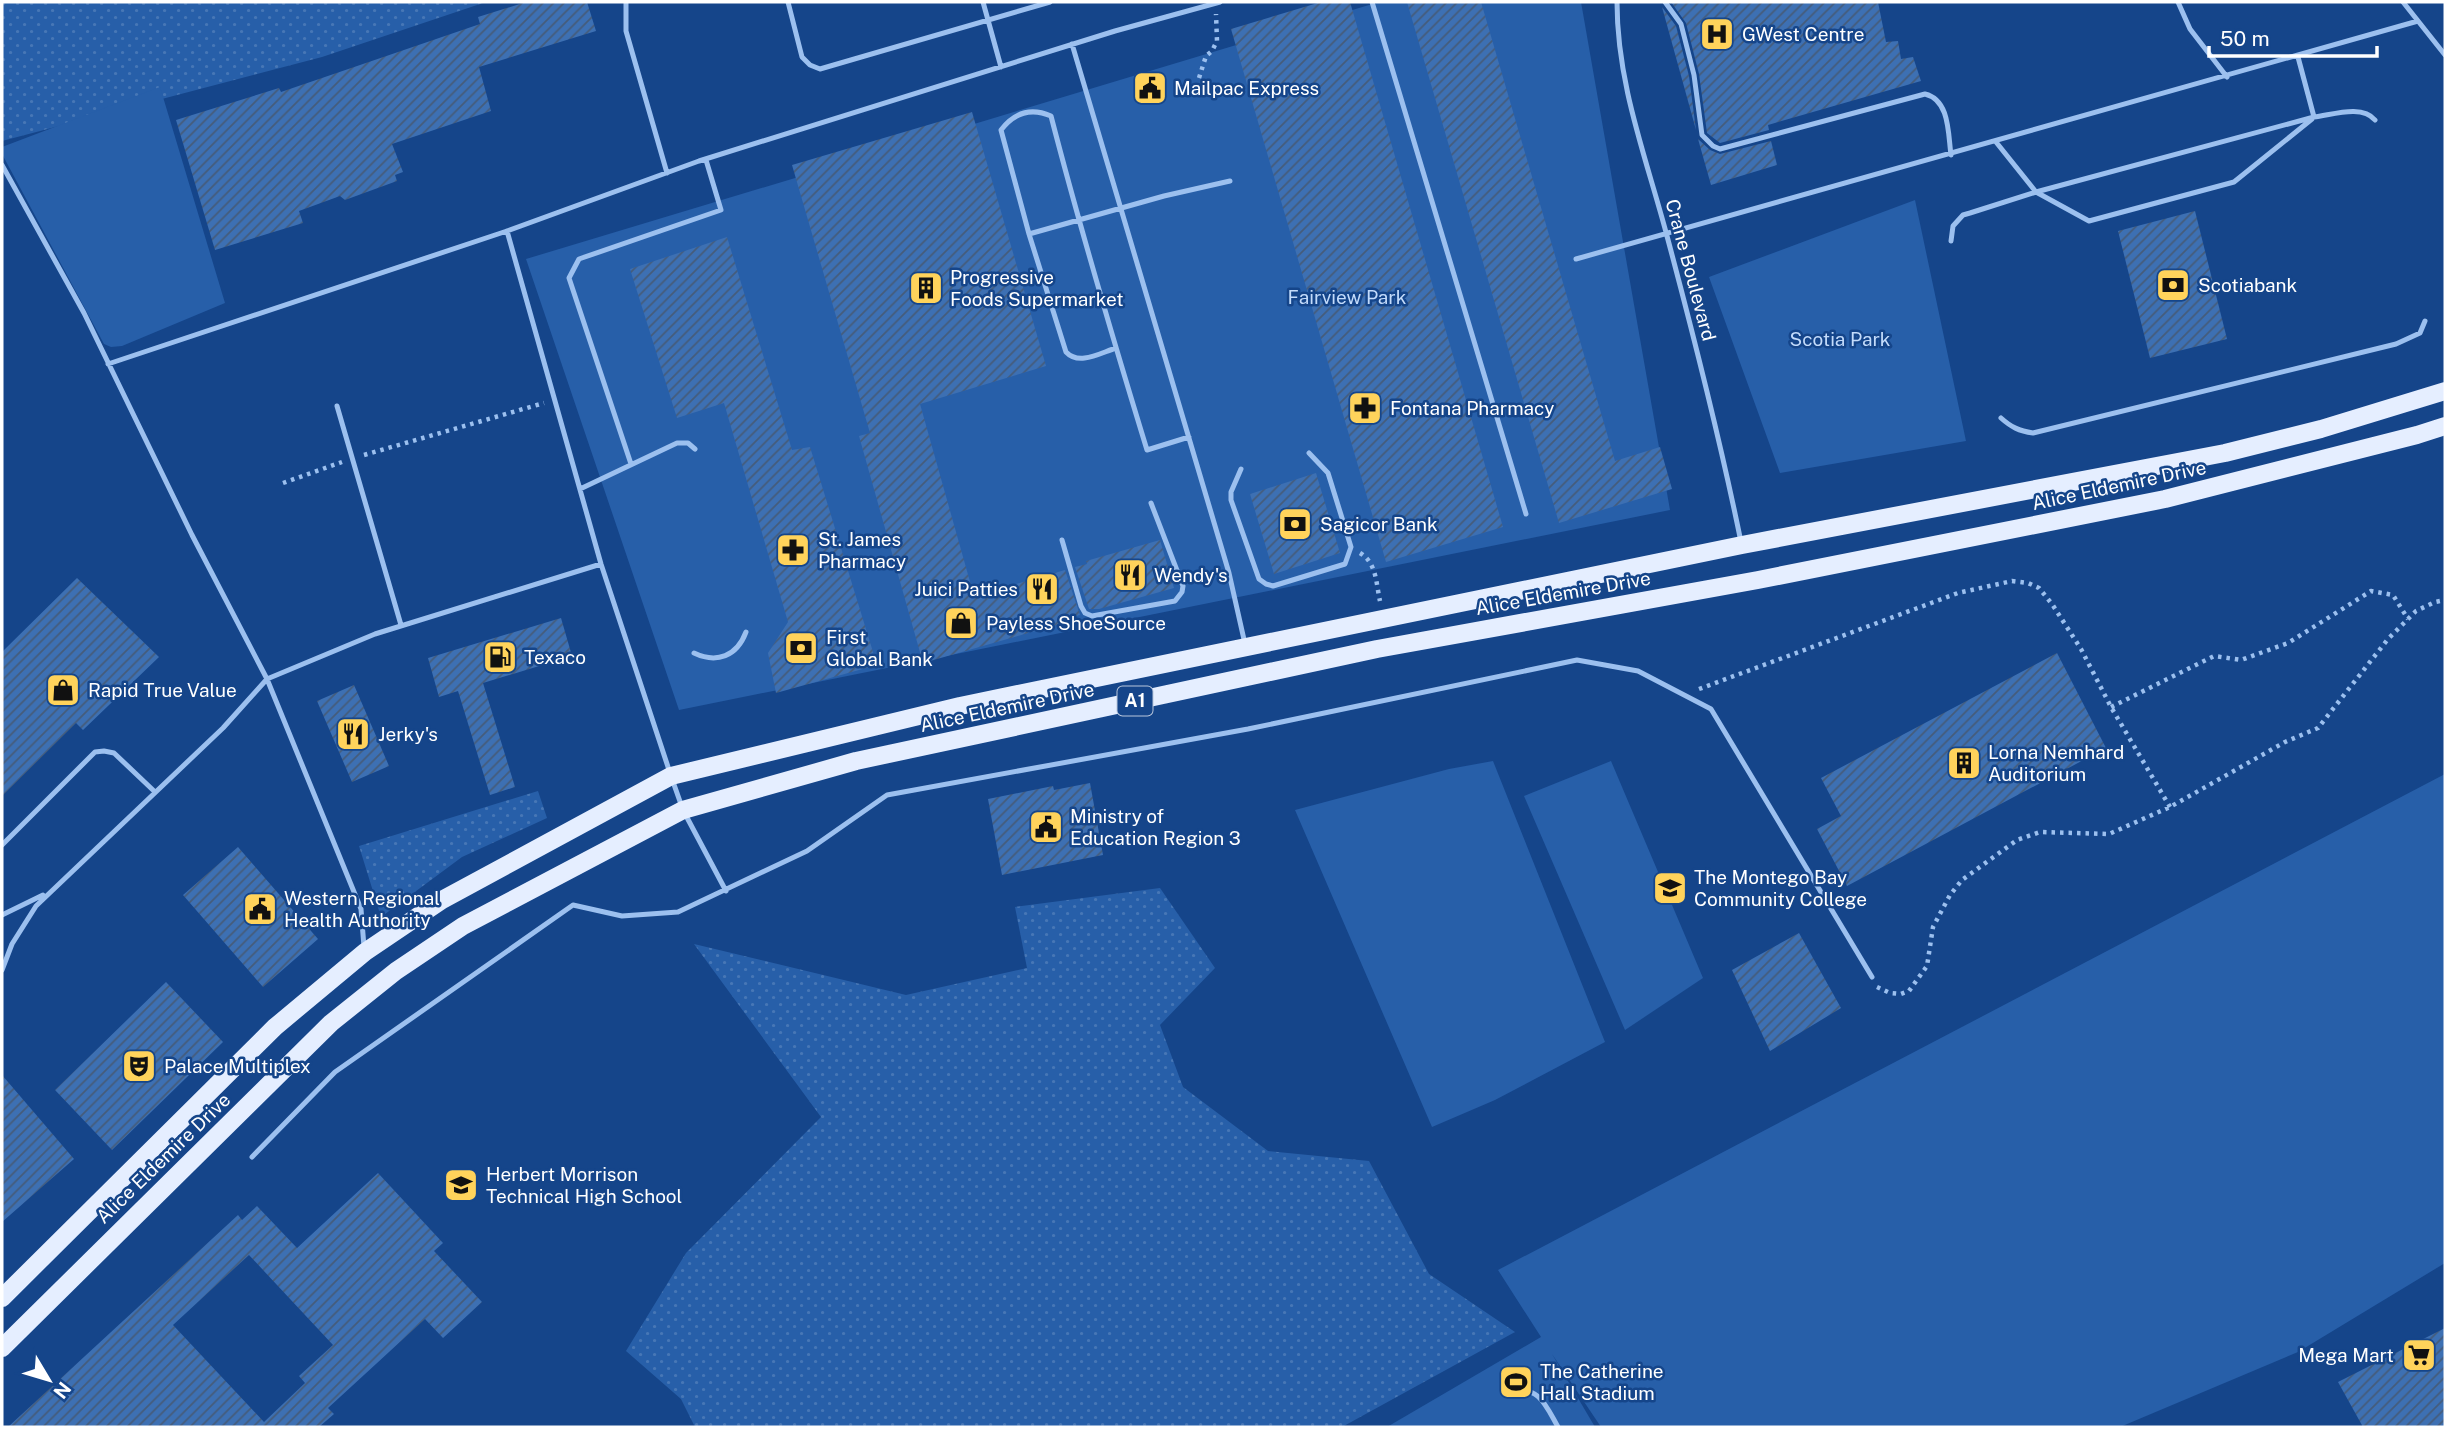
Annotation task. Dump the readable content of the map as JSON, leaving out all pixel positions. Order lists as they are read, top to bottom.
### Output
{
  "streets": {
    "main road": ["Alice Eldemire Drive", "A1"],
    "lane": ["Crane Boulevard"]
  },
  "crossings": [
    ["Crane Boulevard", "Alice Eldemire Drive"]
  ],
  "parks": ["Fairview Park", "Scotia Park"],
  "places": {
    "hospital": ["GWest Centre"],
    "public building": ["Mailpac Express", "Ministry of Education Region 3", "Western Regional Health Authority"],
    "bank": ["Scotiabank", "Sagicor Bank", "First Global Bank"],
    "building": ["Progressive Foods Supermarket", "Lorna Nemhard Auditorium"],
    "pharmacy": ["Fontana Pharmacy", "St. James Pharmacy"],
    "restaurant": ["Wendy's", "Juici Patties", "Jerky's"],
    "shop": ["Payless ShoeSource", "Rapid True Value"],
    "fuel station": ["Texaco"],
    "school or university": ["The Montego Bay Community College", "Herbert Morrison Technical High School"],
    "theatre": ["Palace Multiplex"],
    "supermarket": ["Mega Mart"],
    "sports": ["The Catherine Hall Stadium"]
  },
  "scale_bar": "50 m",
  "north": "bottom right"
}
